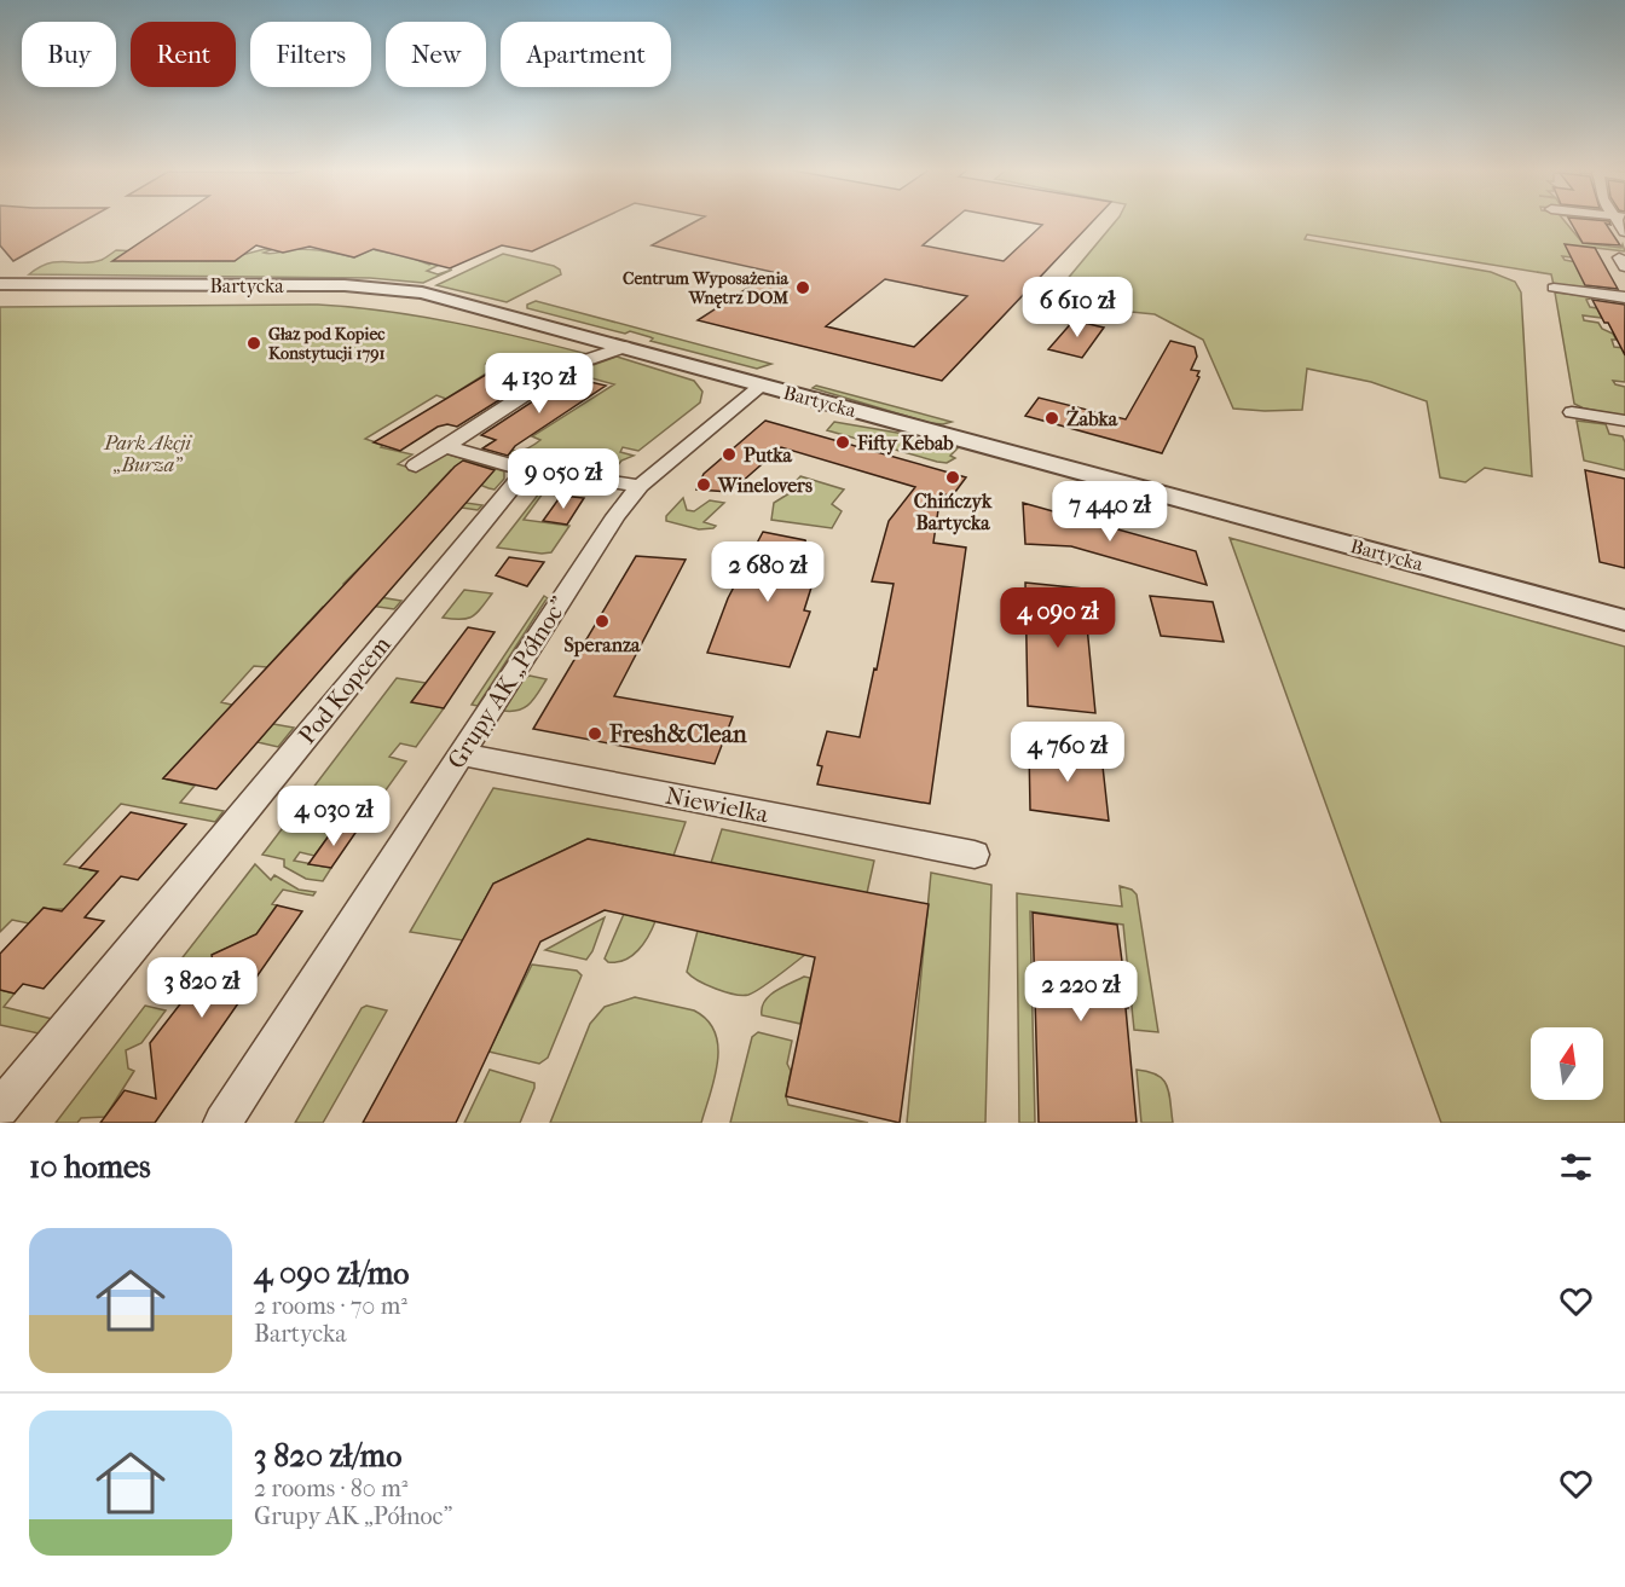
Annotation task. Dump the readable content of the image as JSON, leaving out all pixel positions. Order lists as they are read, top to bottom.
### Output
{
  "streets": {
    "street": [
      "Bartycka",
      "Grupy AK „Północ”",
      "Pod Kopcem",
      "Niewielka"
    ]
  },
  "crossings": [
    ["Bartycka", "Grupy AK „Północ”"],
    ["Grupy AK „Północ”", "Niewielka"]
  ],
  "parks": ["Park Akcji „Burza”"],
  "places": [
    "Centrum Wyposażenia Wnętrz DOM",
    "Głaz pod Kopiec Konstytucji 1791",
    "Żabka",
    "Fifty Kebab",
    "Putka",
    "Chińczyk Bartycka",
    "Winelovers",
    "Speranza",
    "Fresh&Clean"
  ],
  "north": "top",
  "page": {
    "chip": [
      "Buy",
      "Rent",
      "Filters",
      "New",
      "Apartment"
    ],
    "price": [
      "6 610 zł",
      "4 130 zł",
      "9 050 zł",
      "7 440 zł",
      "2 680 zł",
      "4 090 zł",
      "4 760 zł",
      "4 030 zł",
      "3 820 zł",
      "2 220 zł"
    ],
    "heading": "10 homes",
    "list": [
      {
        "name": "4 090 zł/mo",
        "note": "2 rooms · 70 m² · Bartycka"
      },
      {
        "name": "3 820 zł/mo",
        "note": "2 rooms · 80 m² · Grupy AK „Północ”"
      }
    ]
  }
}
